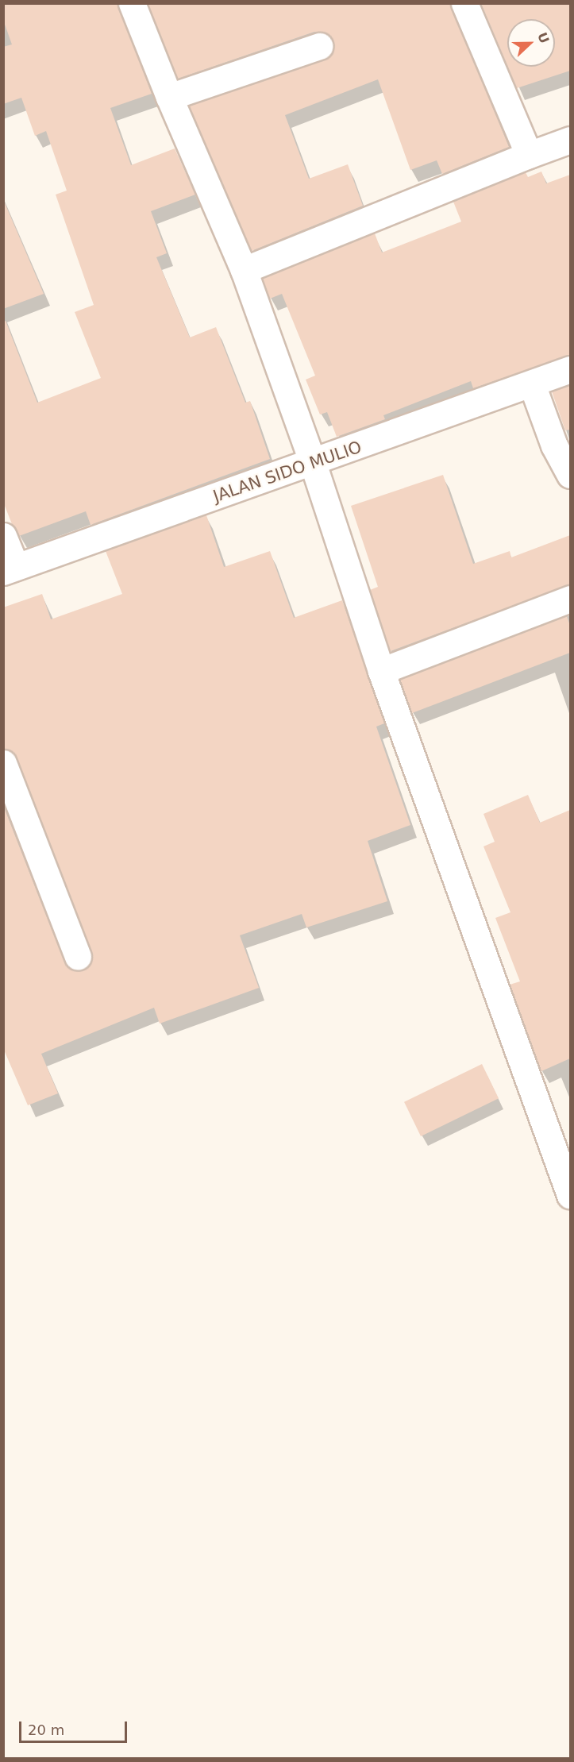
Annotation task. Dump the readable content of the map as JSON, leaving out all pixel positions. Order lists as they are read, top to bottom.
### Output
{
  "streets": {
    "street": ["JALAN SIDO MULIO"]
  },
  "scale_bar": "20 m",
  "north": "right"
}
